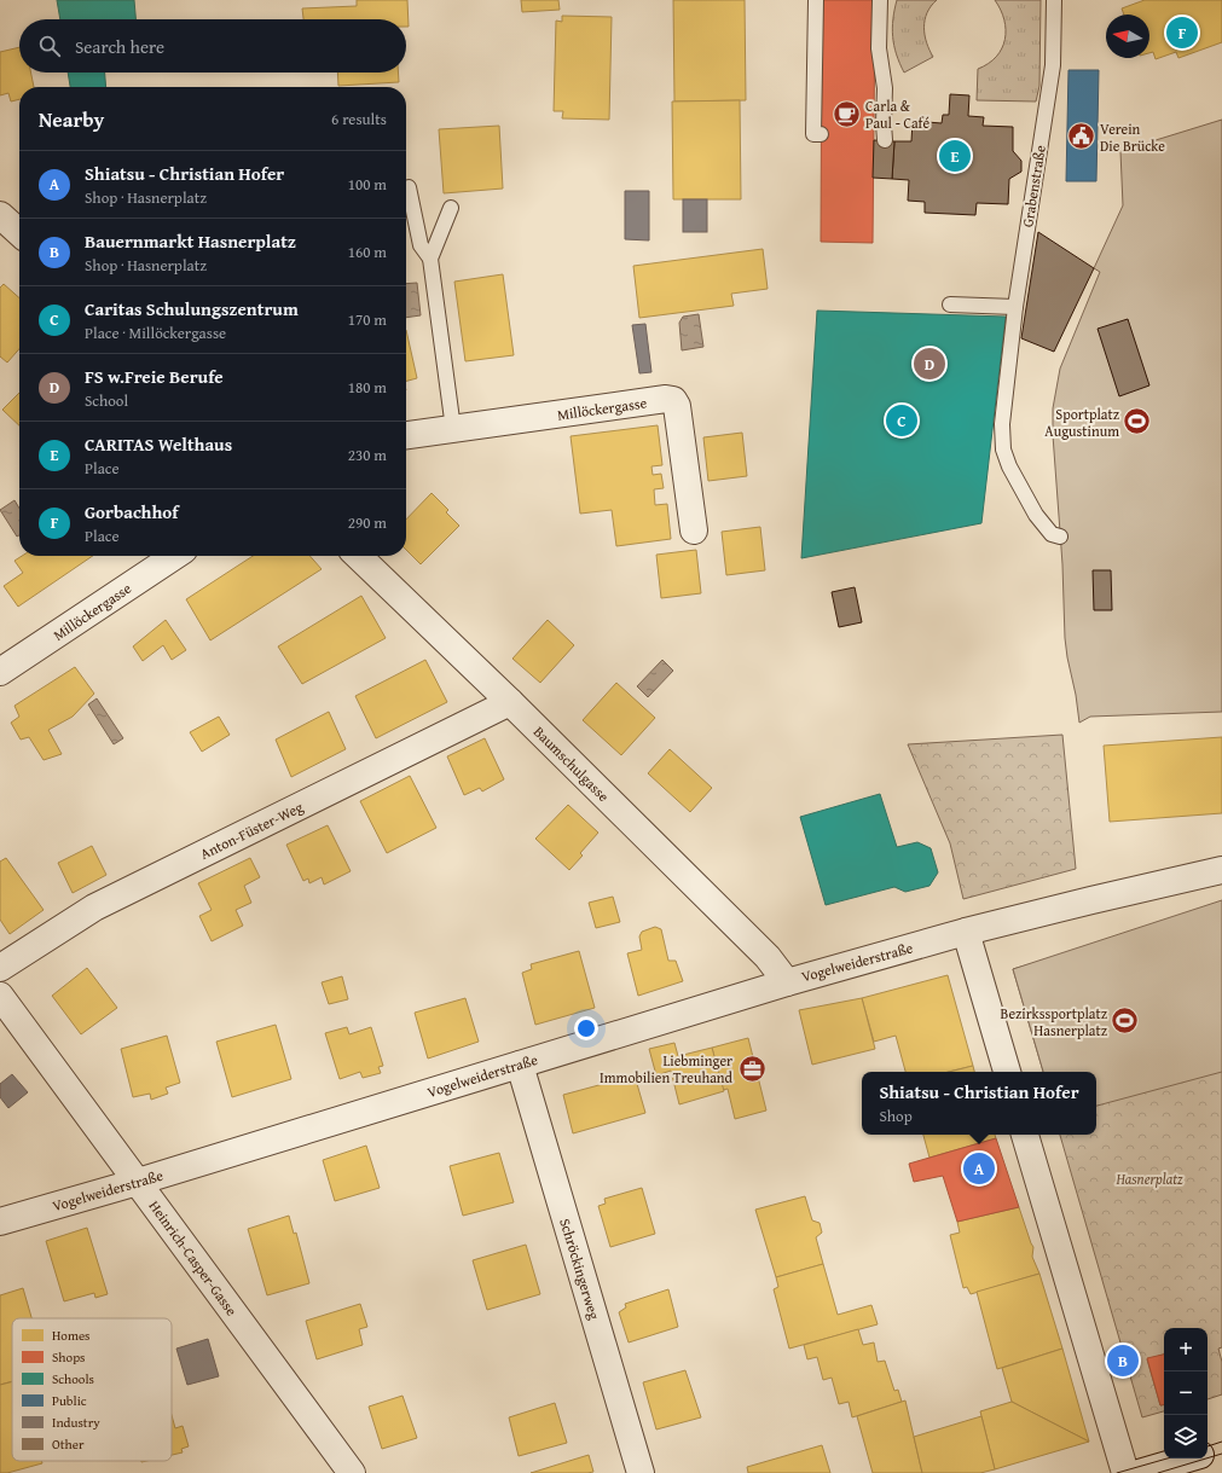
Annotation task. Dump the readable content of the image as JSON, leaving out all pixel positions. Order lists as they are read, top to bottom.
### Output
{
  "streets": {
    "street": [
      "Millöckergasse",
      "Baumschulgasse",
      "Anton-Füster-Weg",
      "Vogelweiderstraße",
      "Heinrich-Casper-Gasse",
      "Schröckingerweg"
    ],
    "lane": ["Grabenstraße"]
  },
  "crossings": [
    ["Baumschulgasse", "Anton-Füster-Weg"],
    ["Baumschulgasse", "Vogelweiderstraße"],
    ["Vogelweiderstraße", "Heinrich-Casper-Gasse"],
    ["Vogelweiderstraße", "Schröckingerweg"]
  ],
  "parks": ["Hasnerplatz"],
  "places": {
    "cafe": ["Carla & Paul - Café"],
    "public building": ["Verein Die Brücke"],
    "sports": ["Sportplatz Augustinum", "Bezirkssportplatz Hasnerplatz"],
    "office": ["Liebminger Immobilien Treuhand"]
  },
  "legend": [
    "Homes",
    "Shops",
    "Schools",
    "Public",
    "Industry",
    "Other"
  ],
  "north": "left",
  "page": {
    "pins": [
      "F",
      "E",
      "D",
      "C",
      "A",
      "B"
    ],
    "search": "Search here",
    "heading": ["Nearby", "6 results"],
    "list": [
      {
        "mark": "A",
        "name": "Shiatsu - Christian Hofer",
        "note": "Shop · Hasnerplatz",
        "value": "100 m"
      },
      {
        "mark": "B",
        "name": "Bauernmarkt Hasnerplatz",
        "note": "Shop · Hasnerplatz",
        "value": "160 m"
      },
      {
        "mark": "C",
        "name": "Caritas Schulungszentrum",
        "note": "Place · Millöckergasse",
        "value": "170 m"
      },
      {
        "mark": "D",
        "name": "FS w.Freie Berufe",
        "note": "School",
        "value": "180 m"
      },
      {
        "mark": "E",
        "name": "CARITAS Welthaus",
        "note": "Place",
        "value": "230 m"
      },
      {
        "mark": "F",
        "name": "Gorbachhof",
        "note": "Place",
        "value": "290 m"
      }
    ],
    "popup": ["Shiatsu - Christian Hofer", "Shop"],
    "map_buttons": ["+", "−"]
  }
}
